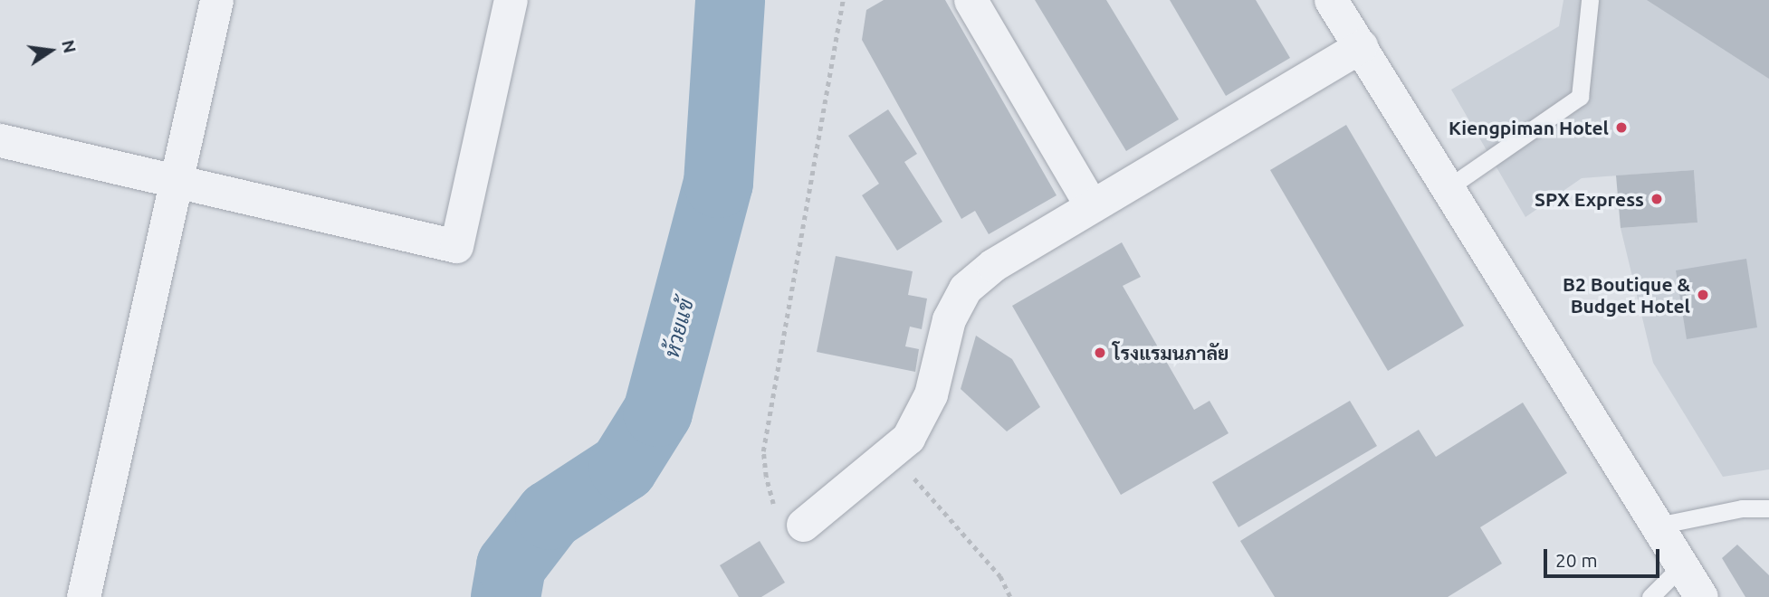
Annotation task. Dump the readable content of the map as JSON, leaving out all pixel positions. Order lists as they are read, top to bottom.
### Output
{
  "water": ["ห้วยแข้"],
  "places": [
    "Kiengpiman Hotel",
    "SPX Express",
    "B2 Boutique & Budget Hotel",
    "โรงแรมนภาลัย"
  ],
  "scale_bar": "20 m",
  "north": "right"
}
